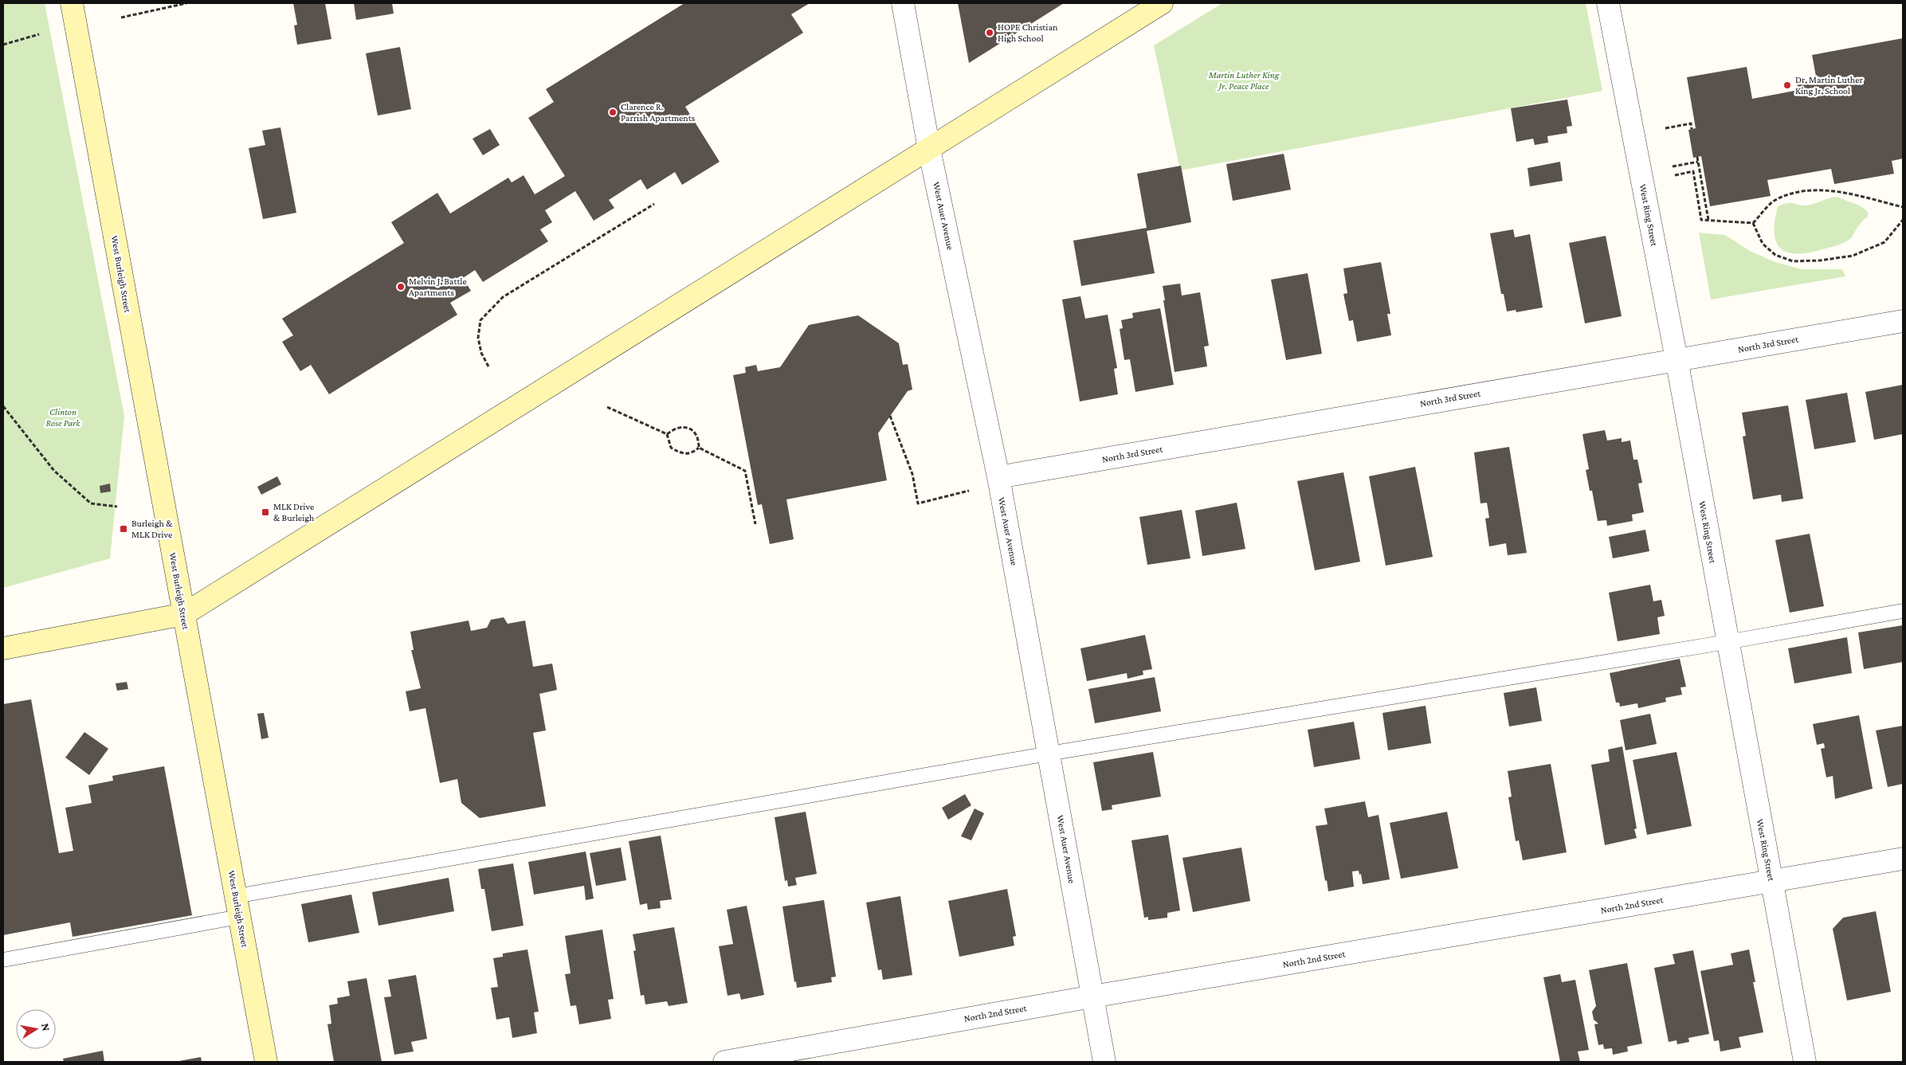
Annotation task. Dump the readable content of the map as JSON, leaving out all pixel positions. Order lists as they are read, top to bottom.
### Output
{
  "streets": {
    "main road": ["West Burleigh Street"],
    "street": [
      "West Ring Street",
      "West Auer Avenue",
      "North 3rd Street",
      "North 2nd Street"
    ]
  },
  "crossings": [
    ["West Ring Street", "North 3rd Street"],
    ["West Ring Street", "North 2nd Street"],
    ["West Auer Avenue", "North 3rd Street"],
    ["West Auer Avenue", "North 2nd Street"]
  ],
  "parks": ["Martin Luther King Jr. Peace Place", "Clinton Rose Park"],
  "places": {
    "other": [
      "HOPE Christian High School",
      "Dr. Martin Luther King Jr. School",
      "Clarence R. Parrish Apartments",
      "Melvin J. Battle Apartments"
    ],
    "transit": ["MLK Drive & Burleigh", "Burleigh & MLK Drive"]
  },
  "north": "right"
}
